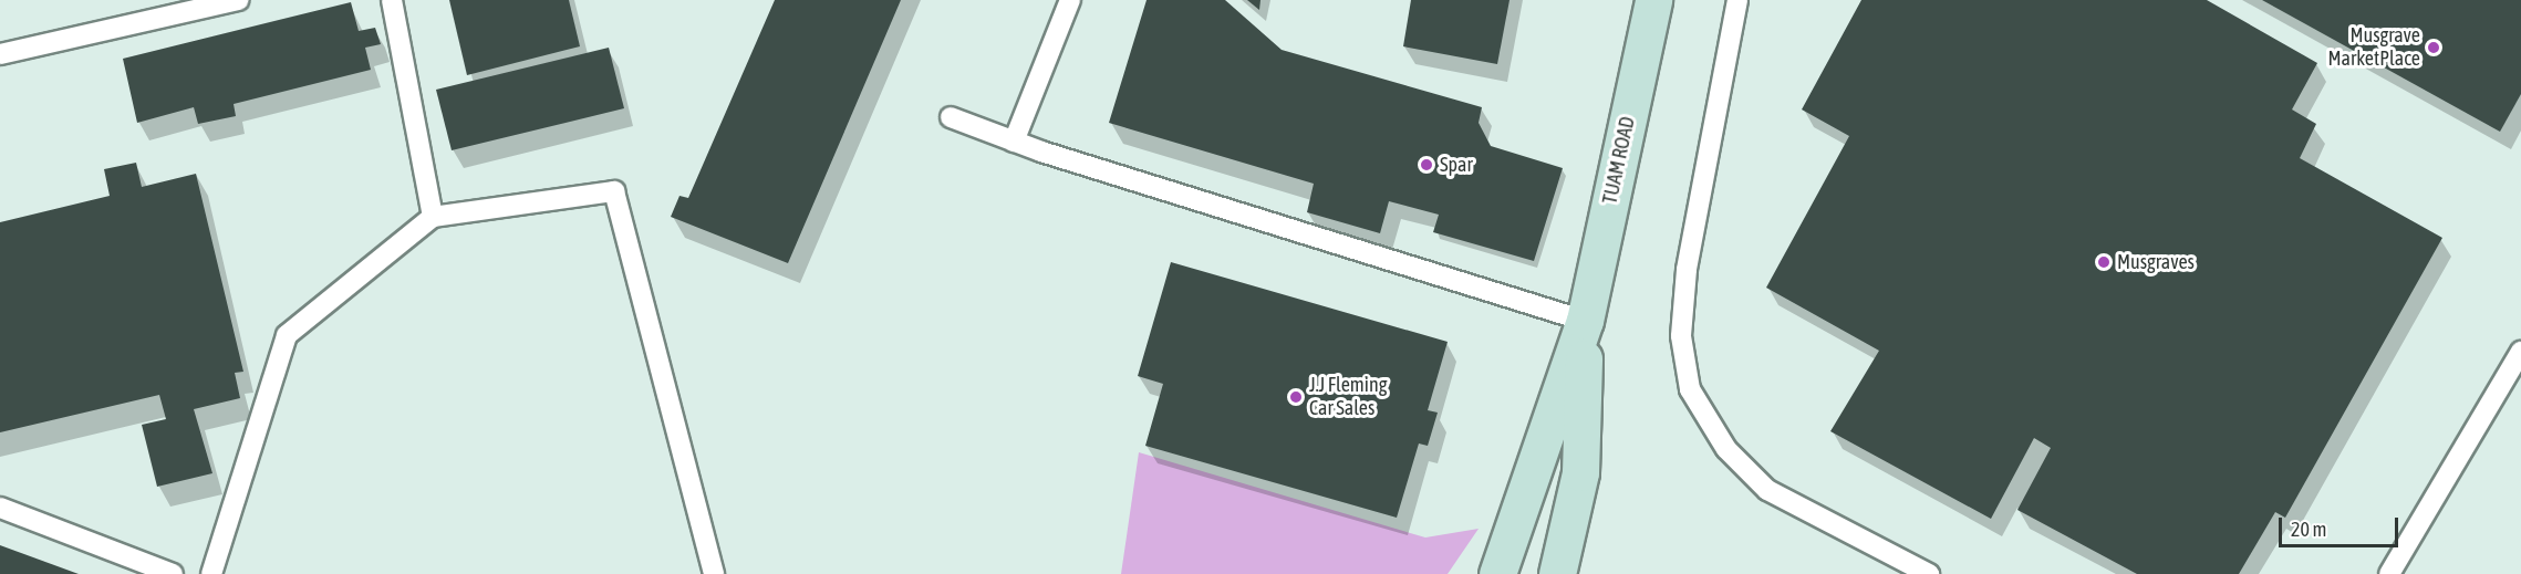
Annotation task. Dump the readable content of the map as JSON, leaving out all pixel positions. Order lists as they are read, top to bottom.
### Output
{
  "streets": {
    "main road": ["TUAM ROAD"]
  },
  "places": [
    "Musgrave MarketPlace",
    "Spar",
    "Musgraves",
    "J.J Fleming Car Sales"
  ],
  "scale_bar": "20 m"
}
